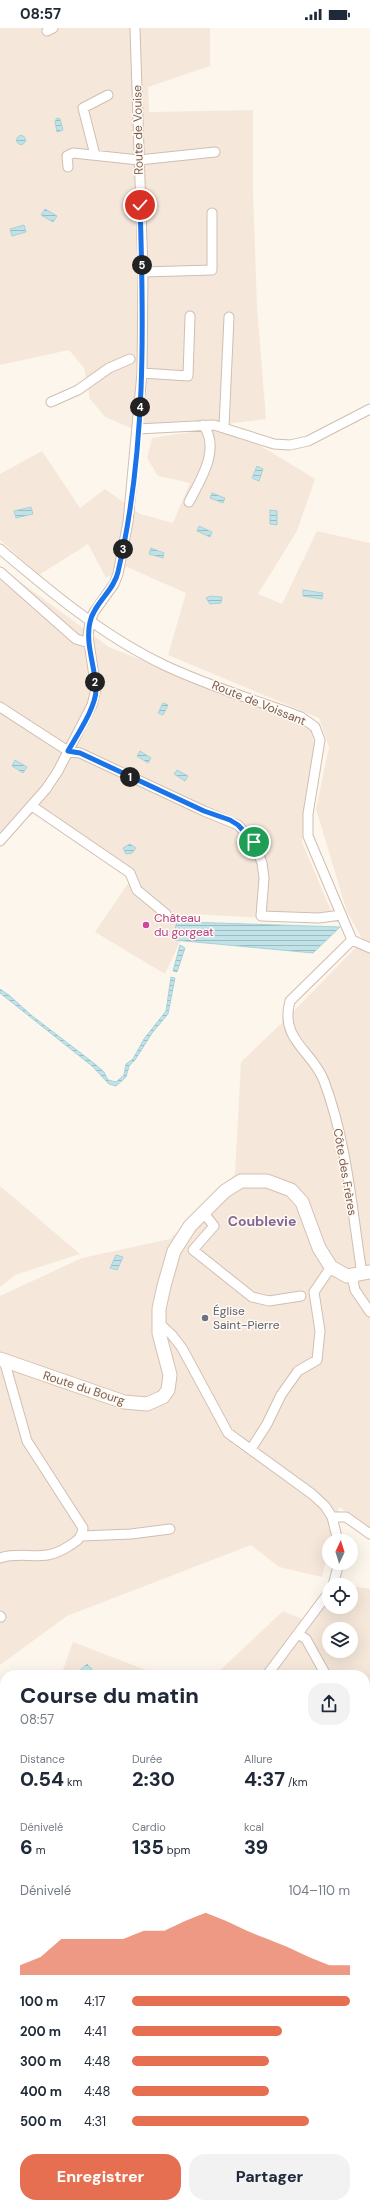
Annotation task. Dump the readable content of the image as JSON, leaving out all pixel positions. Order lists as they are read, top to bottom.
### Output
{
  "streets": {
    "main road": ["Route du Bourg"],
    "street": ["Route de Vouise", "Route de Voissant", "Côte des Frères"]
  },
  "crossings": [
    ["Route de Vouise", "Route de Voissant"],
    ["Route de Voissant", "Côte des Frères"]
  ],
  "districts": ["Coublevie"],
  "places": ["Château du gorgeat", "Église Saint-Pierre"],
  "north": "top",
  "page": {
    "status": "08:57",
    "pins": [
      "5",
      "4",
      "3",
      "2",
      "1"
    ],
    "heading": ["Course du matin", "08:57"],
    "stats": [
      ["Distance", "0.54 km"],
      ["Durée", "2:30"],
      ["Allure", "4:37 /km"],
      ["Dénivelé", "6 m"],
      ["Cardio", "135 bpm"],
      ["kcal", "39"]
    ],
    "chart": ["Dénivelé", "104–110 m"],
    "list": [
      {
        "name": "100 m",
        "note": "4:17"
      },
      {
        "name": "200 m",
        "note": "4:41"
      },
      {
        "name": "300 m",
        "note": "4:48"
      },
      {
        "name": "400 m",
        "note": "4:48"
      },
      {
        "name": "500 m",
        "note": "4:31"
      }
    ],
    "buttons": ["Enregistrer", "Partager"]
  }
}
